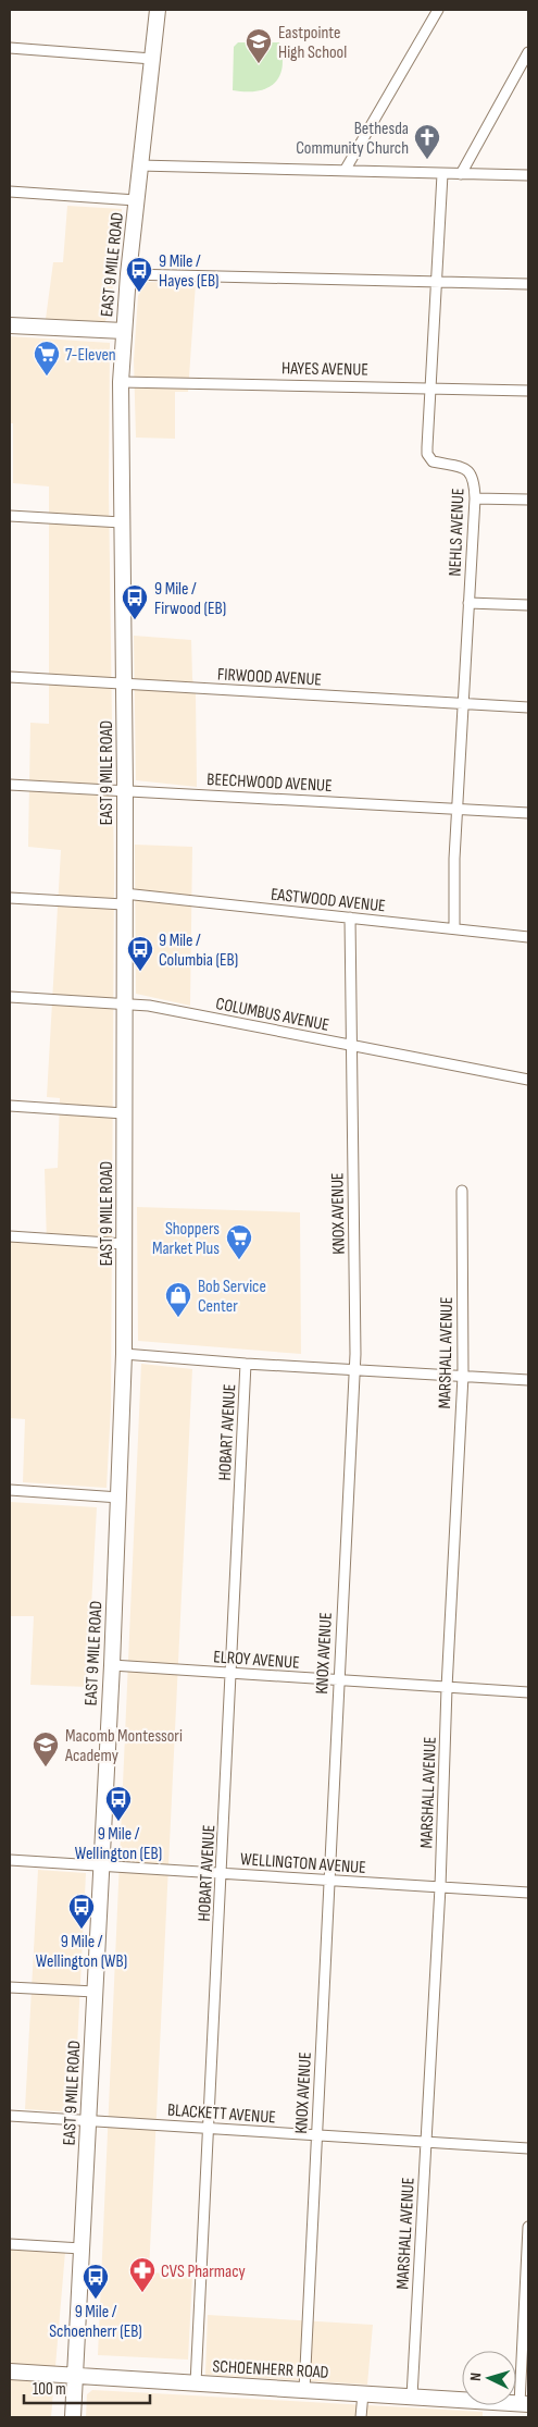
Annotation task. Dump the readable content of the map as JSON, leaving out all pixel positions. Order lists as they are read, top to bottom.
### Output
{
  "streets": {
    "main road": ["EAST 9 MILE ROAD", "SCHOENHERR ROAD"],
    "street": [
      "HAYES AVENUE",
      "NEHLS AVENUE",
      "FIRWOOD AVENUE",
      "BEECHWOOD AVENUE",
      "EASTWOOD AVENUE",
      "COLUMBUS AVENUE",
      "KNOX AVENUE",
      "MARSHALL AVENUE",
      "HOBART AVENUE",
      "ELROY AVENUE",
      "WELLINGTON AVENUE",
      "BLACKETT AVENUE"
    ]
  },
  "crossings": [
    ["EAST 9 MILE ROAD", "HAYES AVENUE"],
    ["EAST 9 MILE ROAD", "FIRWOOD AVENUE"],
    ["EAST 9 MILE ROAD", "BEECHWOOD AVENUE"],
    ["EAST 9 MILE ROAD", "EASTWOOD AVENUE"],
    ["EAST 9 MILE ROAD", "COLUMBUS AVENUE"],
    ["EAST 9 MILE ROAD", "ELROY AVENUE"],
    ["EAST 9 MILE ROAD", "WELLINGTON AVENUE"],
    ["EAST 9 MILE ROAD", "BLACKETT AVENUE"],
    ["EAST 9 MILE ROAD", "SCHOENHERR ROAD"],
    ["HAYES AVENUE", "NEHLS AVENUE"],
    ["NEHLS AVENUE", "FIRWOOD AVENUE"],
    ["NEHLS AVENUE", "BEECHWOOD AVENUE"],
    ["NEHLS AVENUE", "EASTWOOD AVENUE"],
    ["EASTWOOD AVENUE", "KNOX AVENUE"],
    ["COLUMBUS AVENUE", "KNOX AVENUE"],
    ["KNOX AVENUE", "ELROY AVENUE"],
    ["KNOX AVENUE", "WELLINGTON AVENUE"],
    ["KNOX AVENUE", "BLACKETT AVENUE"],
    ["KNOX AVENUE", "SCHOENHERR ROAD"],
    ["MARSHALL AVENUE", "ELROY AVENUE"],
    ["MARSHALL AVENUE", "WELLINGTON AVENUE"],
    ["MARSHALL AVENUE", "BLACKETT AVENUE"],
    ["MARSHALL AVENUE", "SCHOENHERR ROAD"],
    ["HOBART AVENUE", "ELROY AVENUE"],
    ["HOBART AVENUE", "WELLINGTON AVENUE"],
    ["HOBART AVENUE", "BLACKETT AVENUE"],
    ["HOBART AVENUE", "SCHOENHERR ROAD"]
  ],
  "places": {
    "school or university": ["Eastpointe High School", "Macomb Montessori Academy"],
    "church": ["Bethesda Community Church"],
    "bus stop": [
      "9 Mile / Hayes (EB)",
      "9 Mile / Firwood (EB)",
      "9 Mile / Columbia (EB)",
      "9 Mile / Wellington (EB)",
      "9 Mile / Wellington (WB)",
      "9 Mile / Schoenherr (EB)"
    ],
    "supermarket": ["7-Eleven", "Shoppers Market Plus"],
    "shop": ["Bob Service Center"],
    "pharmacy": ["CVS Pharmacy"]
  },
  "scale_bar": "100 m",
  "north": "left"
}
